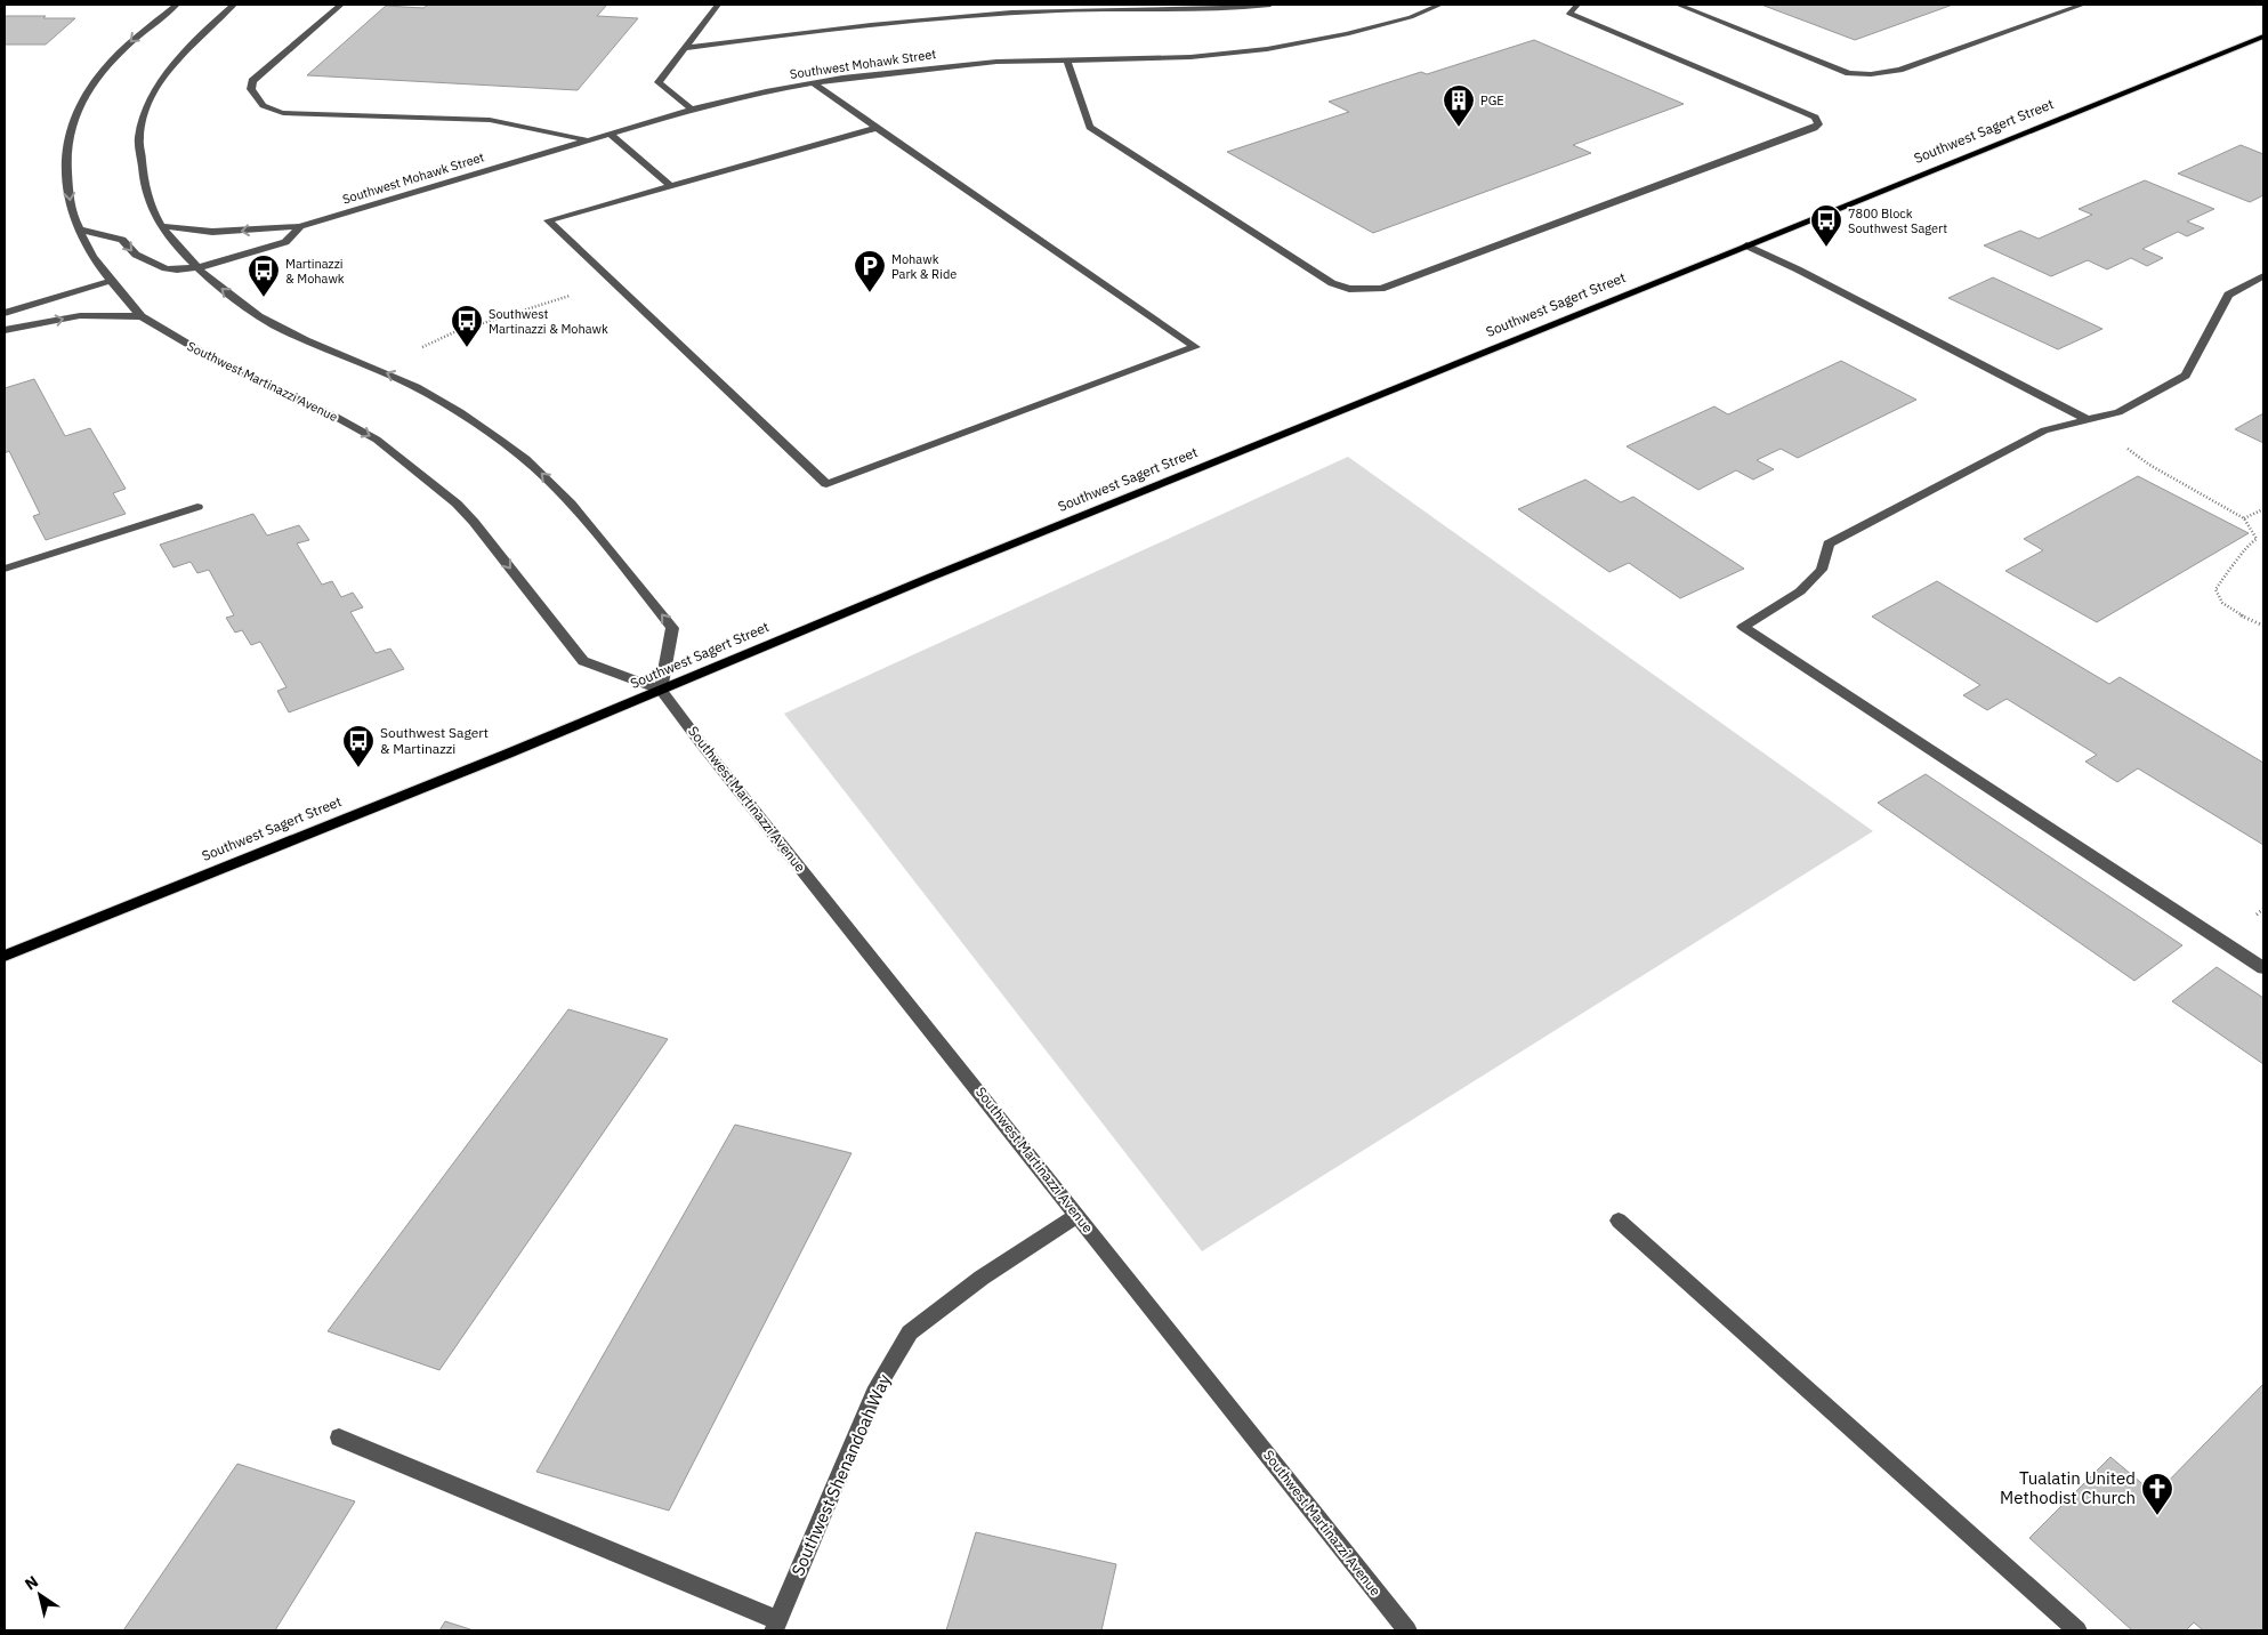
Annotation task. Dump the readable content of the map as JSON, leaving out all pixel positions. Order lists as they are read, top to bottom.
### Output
{
  "streets": {
    "main road": ["Southwest Sagert Street"],
    "street": ["Southwest Mohawk Street", "Southwest Martinazzi Avenue", "Southwest Shenandoah Way"]
  },
  "crossings": [
    ["Southwest Mohawk Street", "Southwest Martinazzi Avenue"],
    ["Southwest Sagert Street", "Southwest Martinazzi Avenue"],
    ["Southwest Martinazzi Avenue", "Southwest Shenandoah Way"]
  ],
  "places": {
    "building": ["PGE"],
    "bus stop": [
      "7800 Block Southwest Sagert",
      "Martinazzi & Mohawk",
      "Southwest Martinazzi & Mohawk",
      "Southwest Sagert & Martinazzi"
    ],
    "parking": ["Mohawk Park & Ride"],
    "church": ["Tualatin United Methodist Church"]
  },
  "north": "top left"
}
